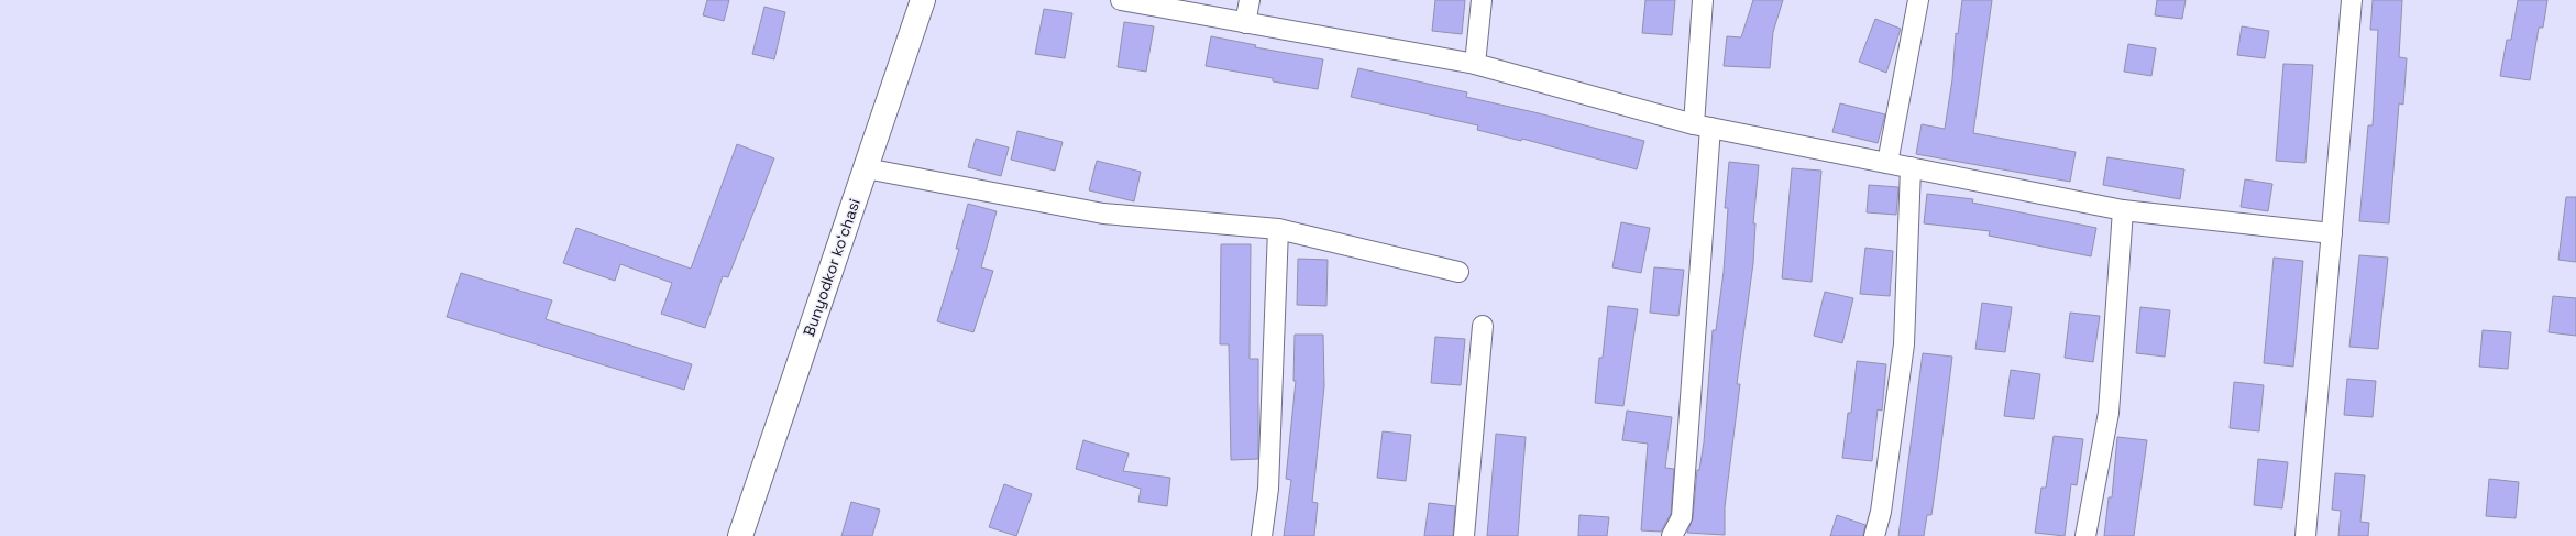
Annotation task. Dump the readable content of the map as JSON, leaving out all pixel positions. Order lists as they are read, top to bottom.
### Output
{
  "streets": {
    "main road": ["Bunyodkor koʻchasi"]
  }
}
